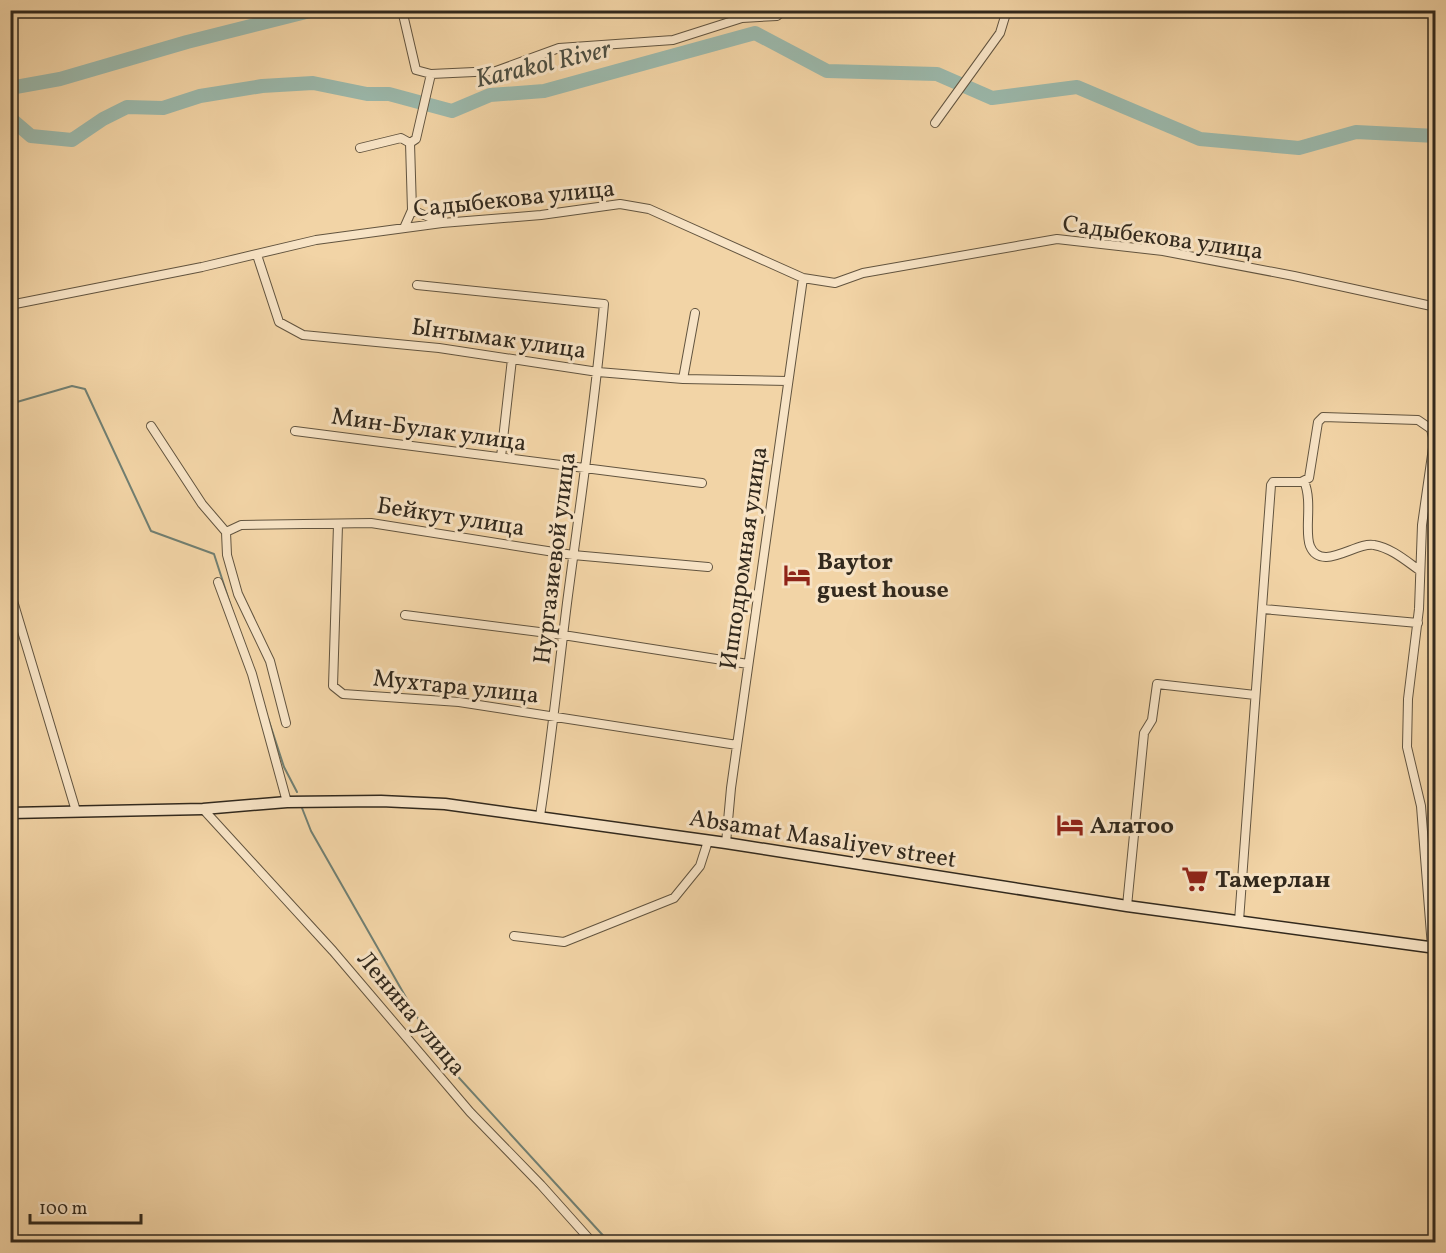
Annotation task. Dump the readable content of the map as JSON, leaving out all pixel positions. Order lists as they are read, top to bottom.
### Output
{
  "streets": {
    "street": [
      "Садыбекова улица",
      "Ынтымак улица",
      "Мин-Булак улица",
      "Бейкут улица",
      "Нургазиевой улица",
      "Ипподромная улица",
      "Мухтара улица",
      "Absamat Masaliyev street",
      "Ленина улица"
    ]
  },
  "crossings": [
    ["Садыбекова улица", "Ынтымак улица"],
    ["Садыбекова улица", "Ипподромная улица"],
    ["Ынтымак улица", "Нургазиевой улица"],
    ["Ынтымак улица", "Ипподромная улица"],
    ["Мин-Булак улица", "Нургазиевой улица"],
    ["Бейкут улица", "Нургазиевой улица"],
    ["Бейкут улица", "Мухтара улица"],
    ["Нургазиевой улица", "Мухтара улица"],
    ["Нургазиевой улица", "Absamat Masaliyev street"],
    ["Ипподромная улица", "Мухтара улица"],
    ["Ипподромная улица", "Absamat Masaliyev street"],
    ["Absamat Masaliyev street", "Ленина улица"]
  ],
  "water": ["Karakol River"],
  "places": {
    "hotel": ["Baytor guest house", "Алатоо"],
    "supermarket": ["Тамерлан"]
  },
  "scale_bar": "100 m"
}
